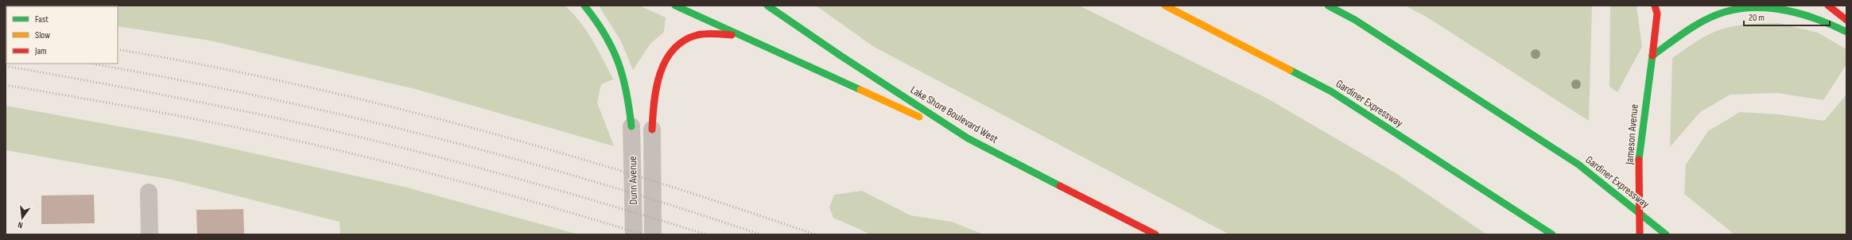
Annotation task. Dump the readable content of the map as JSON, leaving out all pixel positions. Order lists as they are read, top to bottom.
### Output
{
  "streets": {
    "main road": ["Gardiner Expressway", "Lake Shore Boulevard West", "Jameson Avenue"],
    "street": ["Dunn Avenue"]
  },
  "legend": ["Fast", "Slow", "Jam"],
  "scale_bar": "20 m",
  "north": "bottom"
}
